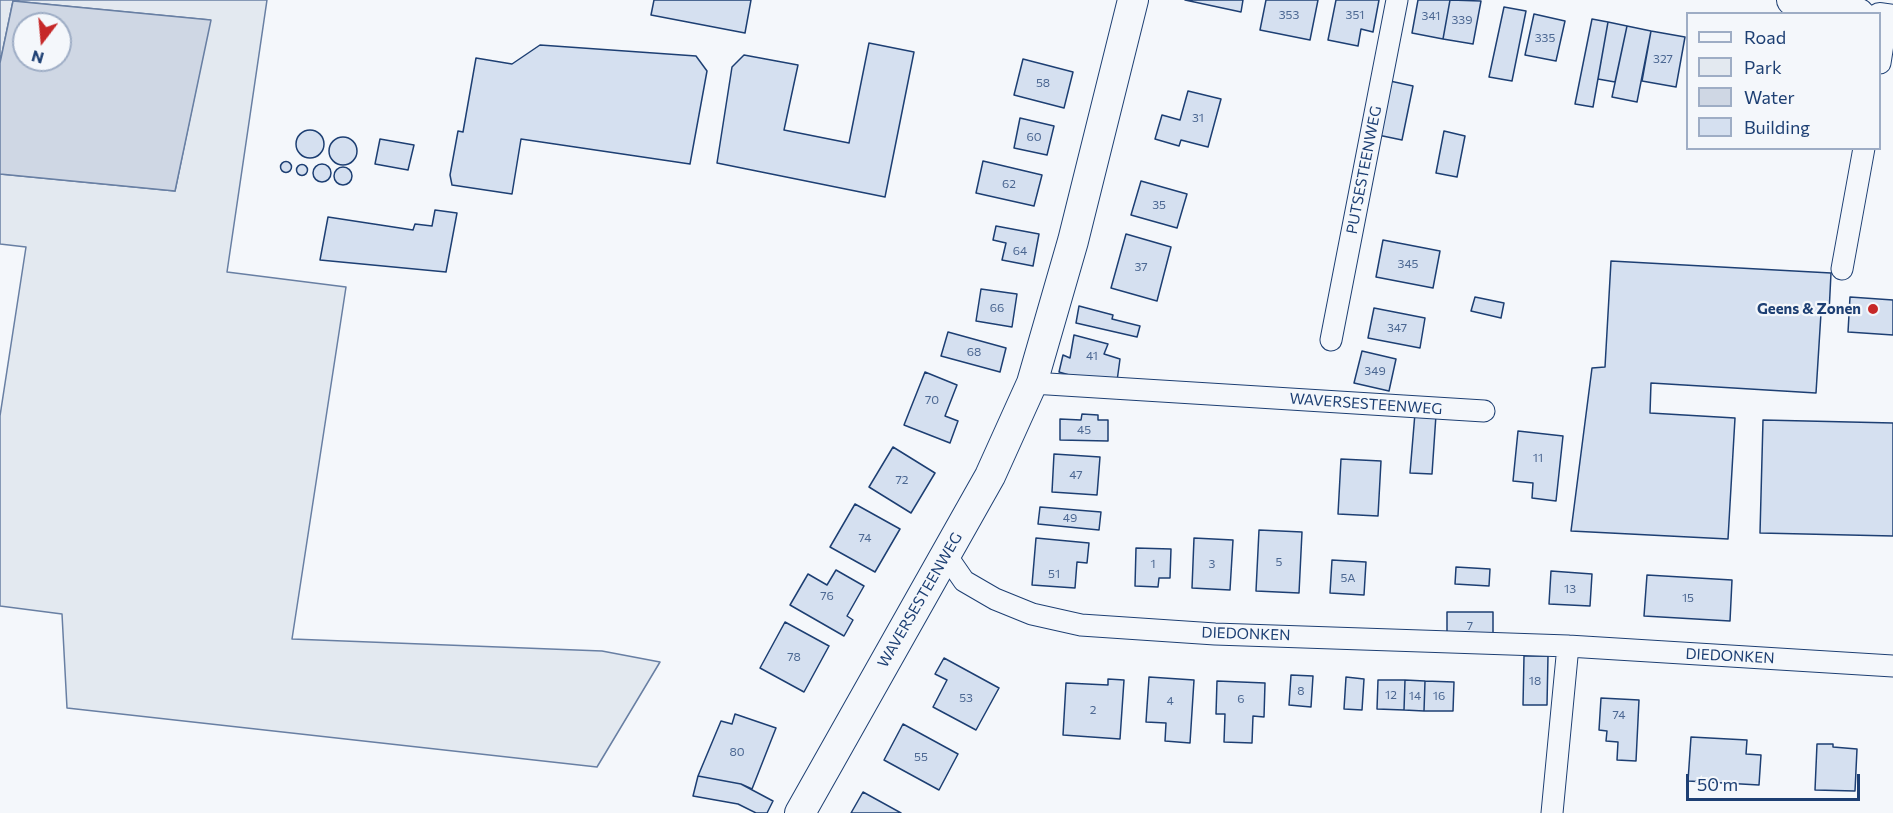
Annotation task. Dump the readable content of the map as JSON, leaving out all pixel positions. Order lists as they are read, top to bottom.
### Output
{
  "streets": {
    "street": ["PUTSESTEENWEG", "WAVERSESTEENWEG", "DIEDONKEN"]
  },
  "crossings": [
    ["WAVERSESTEENWEG", "DIEDONKEN"]
  ],
  "places": ["Geens & Zonen"],
  "house_numbers": [
    "353",
    "351",
    "341",
    "339",
    "335",
    "327",
    "58",
    "31",
    "60",
    "62",
    "35",
    "64",
    "345",
    "37",
    "66",
    "347",
    "68",
    "41",
    "349",
    "70",
    "45",
    "11",
    "47",
    "72",
    "49",
    "74",
    "5",
    "1",
    "3",
    "51",
    "5A",
    "13",
    "76",
    "15",
    "7",
    "78",
    "18",
    "8",
    "12",
    "14",
    "16",
    "53",
    "6",
    "4",
    "2",
    "74",
    "80",
    "55"
  ],
  "legend": [
    "Road",
    "Park",
    "Water",
    "Building"
  ],
  "scale_bar": "50 m",
  "north": "bottom"
}
